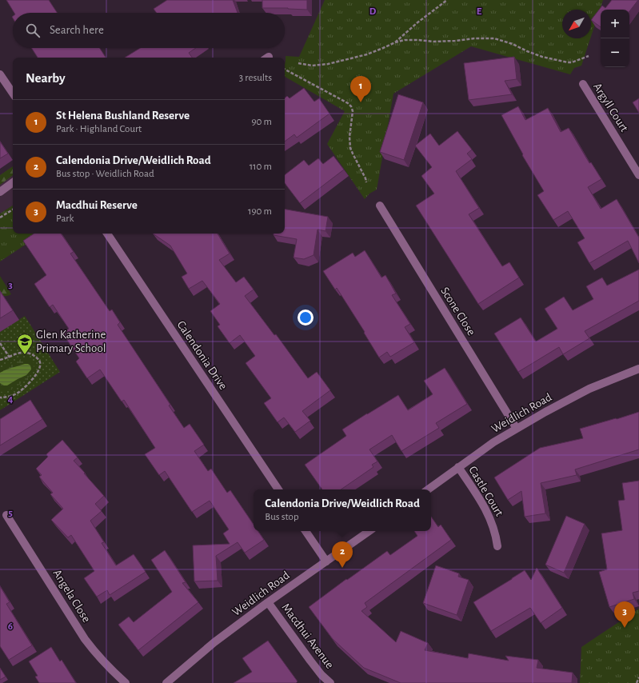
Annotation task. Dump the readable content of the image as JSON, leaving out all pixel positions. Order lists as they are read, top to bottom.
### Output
{
  "streets": {
    "street": [
      "Argyll Court",
      "Scone Close",
      "Calendonia Drive",
      "Weidlich Road",
      "Castle Court",
      "Angela Close",
      "Macdhui Avenue"
    ]
  },
  "crossings": [
    ["Scone Close", "Weidlich Road"],
    ["Weidlich Road", "Castle Court"],
    ["Weidlich Road", "Macdhui Avenue"]
  ],
  "places": {
    "school or university": ["Glen Katherine Primary School"]
  },
  "north": "bottom left",
  "page": {
    "map_buttons": ["+", "−"],
    "search": "Search here",
    "heading": ["Nearby", "3 results"],
    "pins": ["1", "2", "3"],
    "list": [
      {
        "mark": "1",
        "name": "St Helena Bushland Reserve",
        "note": "Park · Highland Court",
        "value": "90 m"
      },
      {
        "mark": "2",
        "name": "Calendonia Drive/Weidlich Road",
        "note": "Bus stop · Weidlich Road",
        "value": "110 m"
      },
      {
        "mark": "3",
        "name": "Macdhui Reserve",
        "note": "Park",
        "value": "190 m"
      }
    ],
    "popup": ["Calendonia Drive/Weidlich Road", "Bus stop"]
  },
  "grid": {
    "columns": ["D", "E"],
    "rows": [
      "3",
      "4",
      "5",
      "6"
    ]
  }
}
